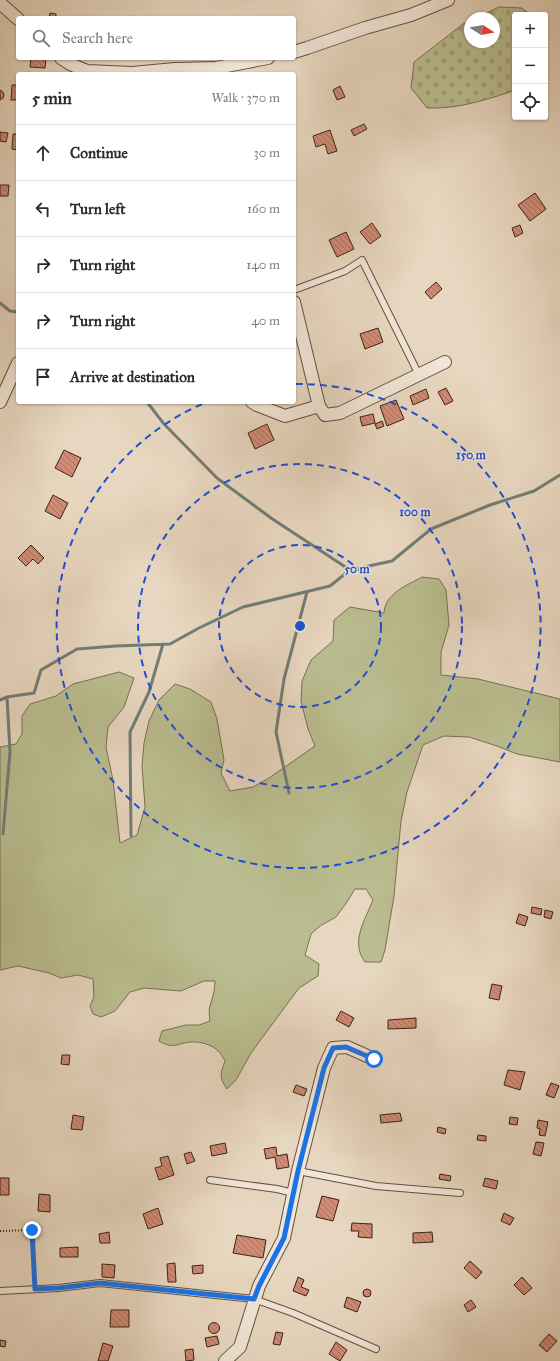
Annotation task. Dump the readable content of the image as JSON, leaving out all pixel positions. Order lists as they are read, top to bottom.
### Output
{
  "north": "right",
  "page": {
    "map_buttons": ["+", "−"],
    "search": "Search here",
    "heading": ["5 min", "Walk · 370 m"],
    "list": [
      ["Continue", "30 m"],
      ["Turn left", "160 m"],
      ["Turn right", "140 m"],
      ["Turn right", "40 m"],
      "Arrive at destination"
    ]
  },
  "rings": ["150 m", "100 m", "50 m"]
}
